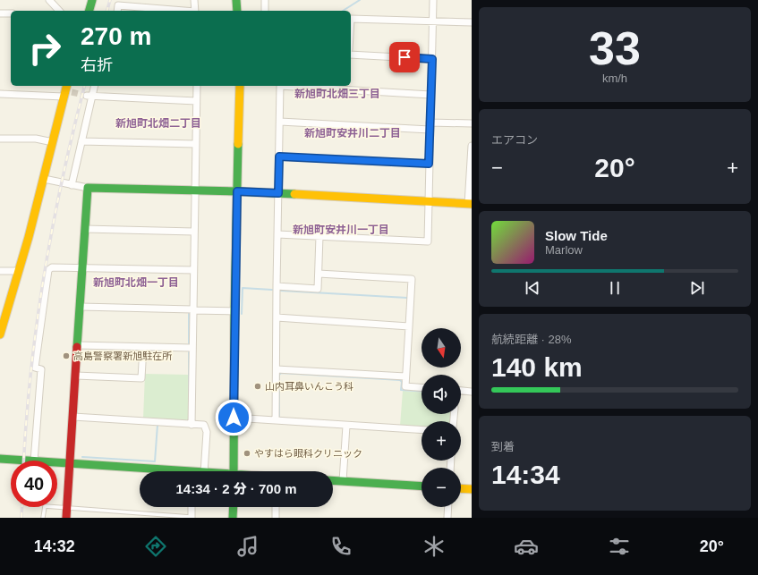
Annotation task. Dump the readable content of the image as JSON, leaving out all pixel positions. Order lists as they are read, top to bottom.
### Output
{
  "districts": [
    "新旭町北畑三丁目",
    "新旭町北畑二丁目",
    "新旭町安井川二丁目",
    "新旭町安井川一丁目",
    "新旭町北畑一丁目"
  ],
  "places": ["高島警察署新旭駐在所", "山内耳鼻いんこう科", "やすはら眼科クリニック"],
  "north": "bottom",
  "page": {
    "tile": [
      ["33", "km/h"],
      "エアコン",
      ["航続距離 · 28%", "140 km"],
      ["到着", "14:34"]
    ],
    "turn": ["270 m", "右折"],
    "heat": ["−", "20°", "+"],
    "song": ["Slow Tide", "Marlow"],
    "map_buttons": ["+", "−"],
    "limit": "40",
    "trip": "14:34 · 2 分 · 700 m",
    "tabs": ["14:32", "20°"]
  }
}
